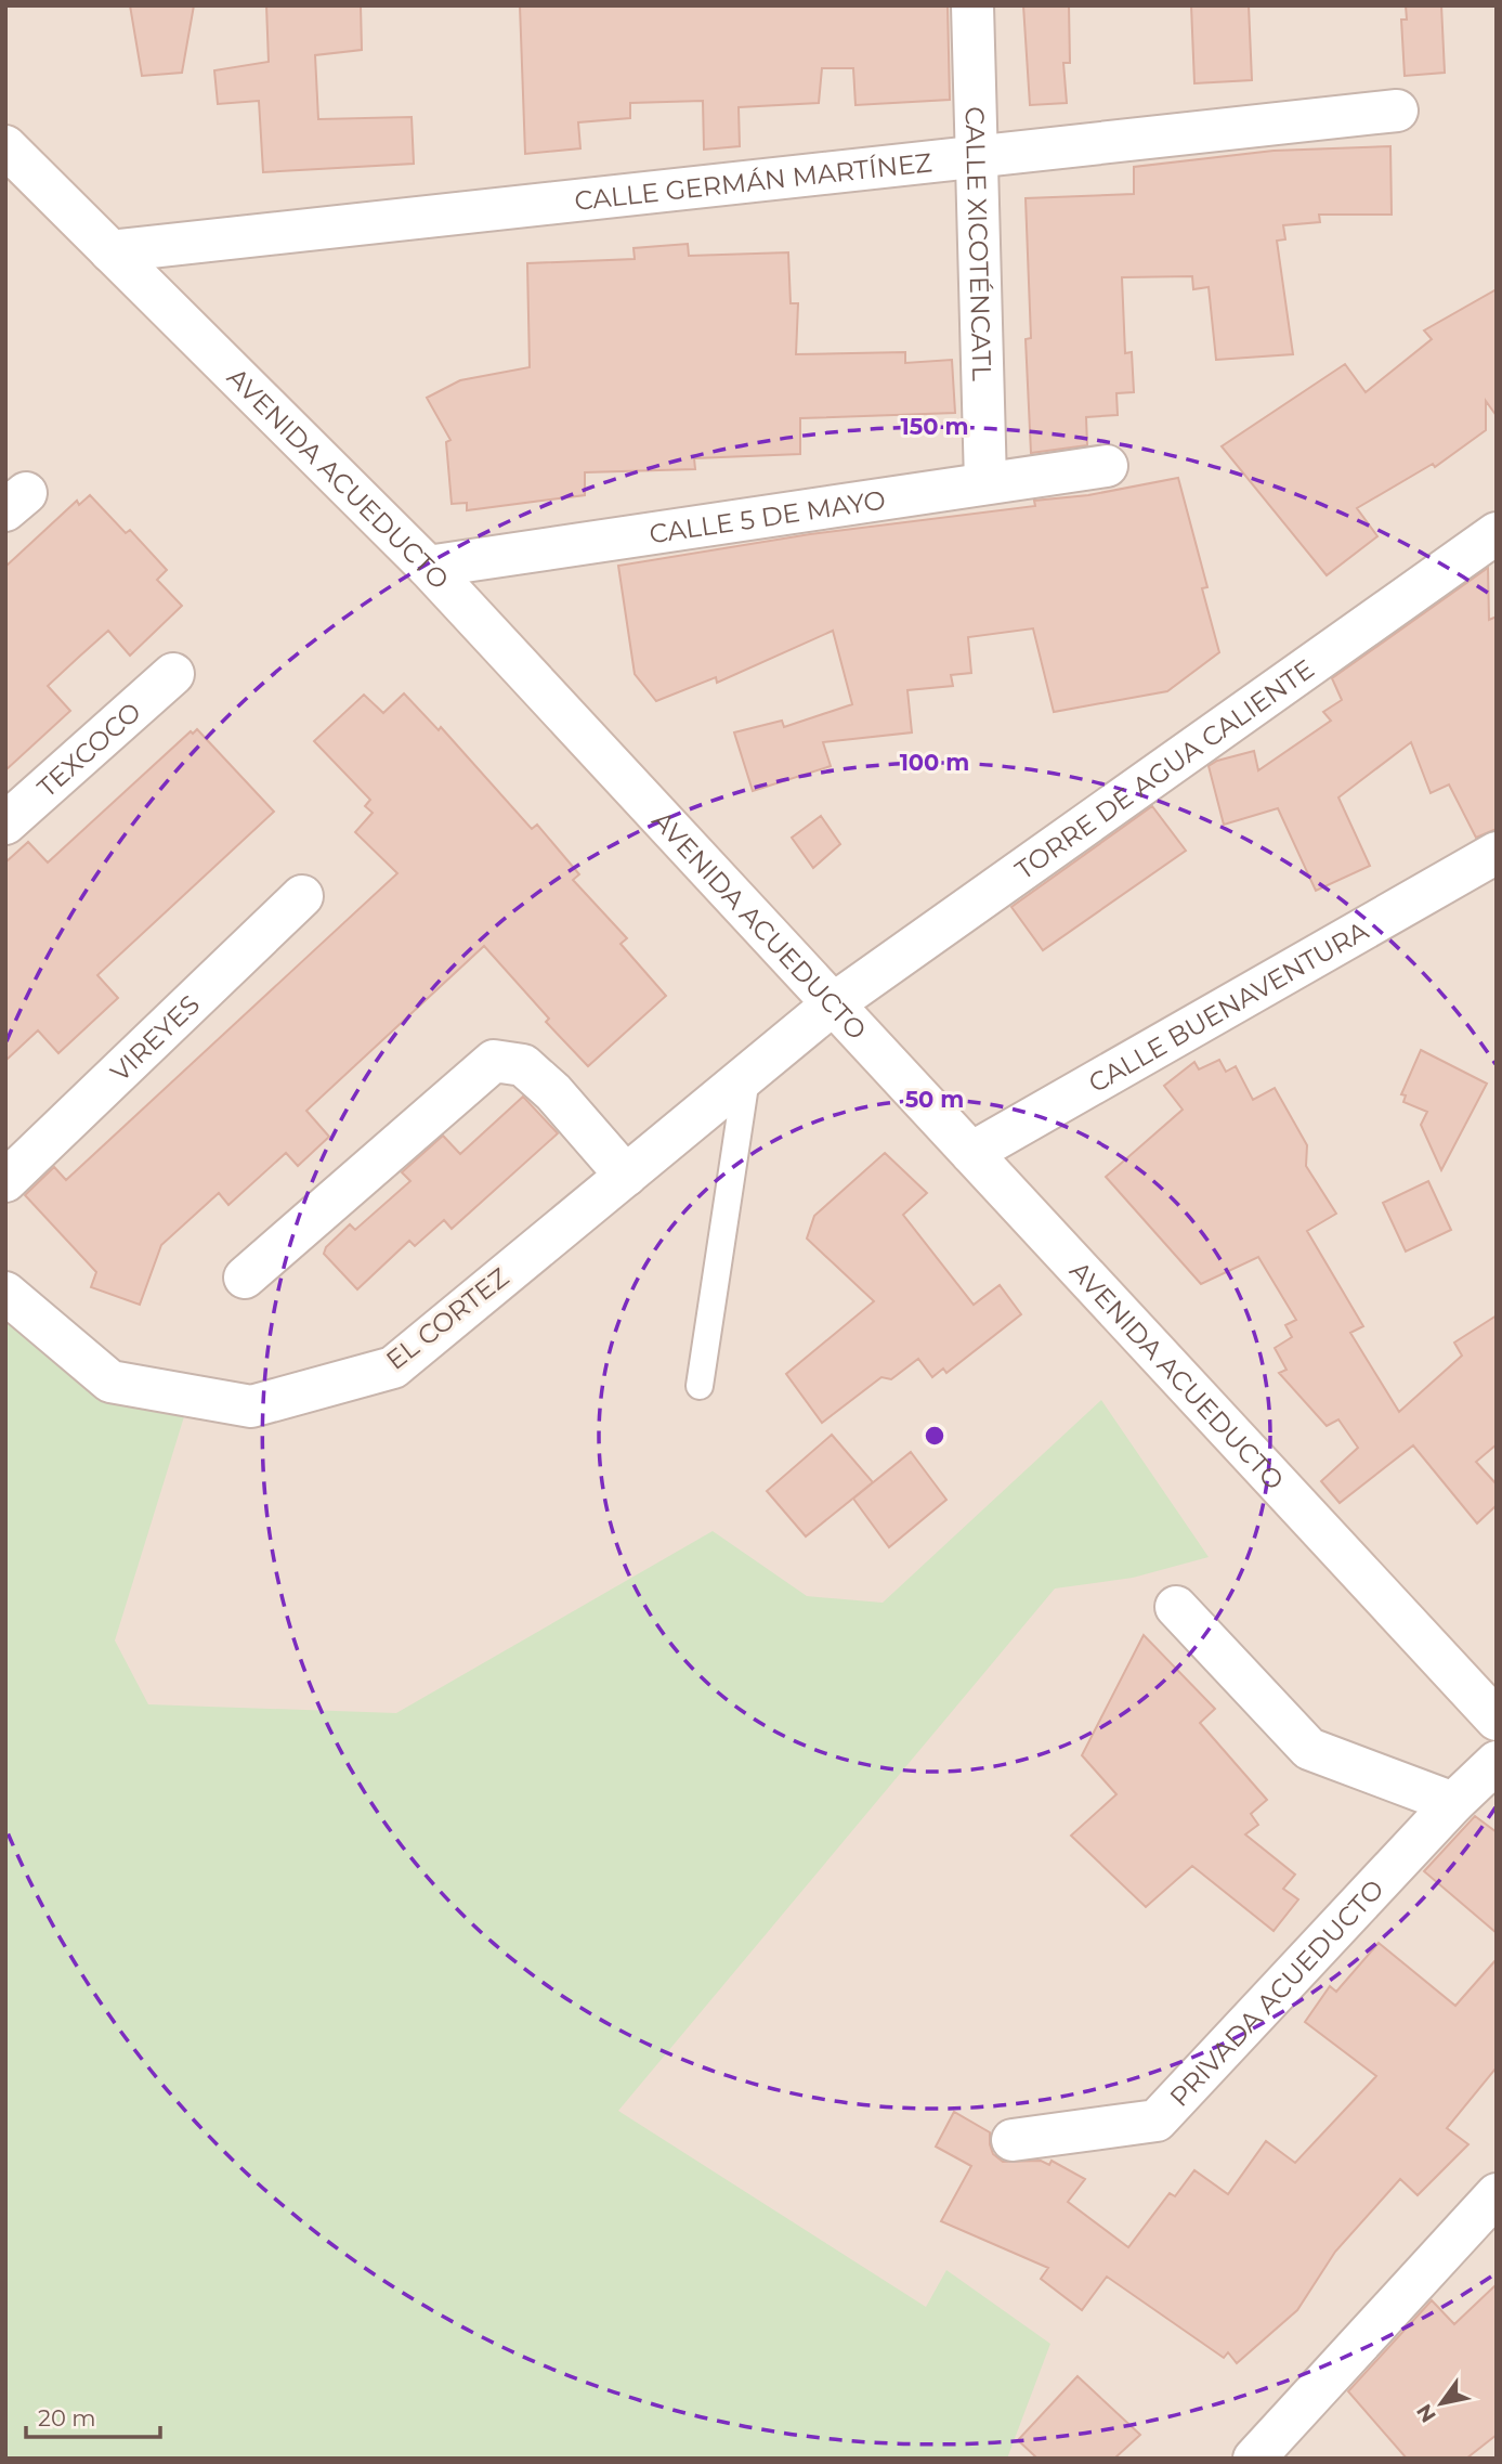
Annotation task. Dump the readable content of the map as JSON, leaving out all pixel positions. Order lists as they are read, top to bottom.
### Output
{
  "streets": {
    "street": [
      "CALLE GERMÁN MARTÍNEZ",
      "CALLE XICOTÉNCATL",
      "AVENIDA ACUEDUCTO",
      "CALLE 5 DE MAYO",
      "TEXCOCO",
      "TORRE DE AGUA CALIENTE",
      "CALLE BUENAVENTURA",
      "VIREYES",
      "EL CORTEZ",
      "PRIVADA ACUEDUCTO"
    ]
  },
  "crossings": [
    ["CALLE GERMÁN MARTÍNEZ", "CALLE XICOTÉNCATL"],
    ["CALLE GERMÁN MARTÍNEZ", "AVENIDA ACUEDUCTO"],
    ["CALLE XICOTÉNCATL", "CALLE 5 DE MAYO"],
    ["AVENIDA ACUEDUCTO", "CALLE 5 DE MAYO"],
    ["AVENIDA ACUEDUCTO", "TORRE DE AGUA CALIENTE"],
    ["AVENIDA ACUEDUCTO", "CALLE BUENAVENTURA"],
    ["AVENIDA ACUEDUCTO", "EL CORTEZ"],
    ["TORRE DE AGUA CALIENTE", "EL CORTEZ"]
  ],
  "scale_bar": "20 m",
  "north": "bottom left",
  "rings": ["150 m", "100 m", "50 m"]
}
